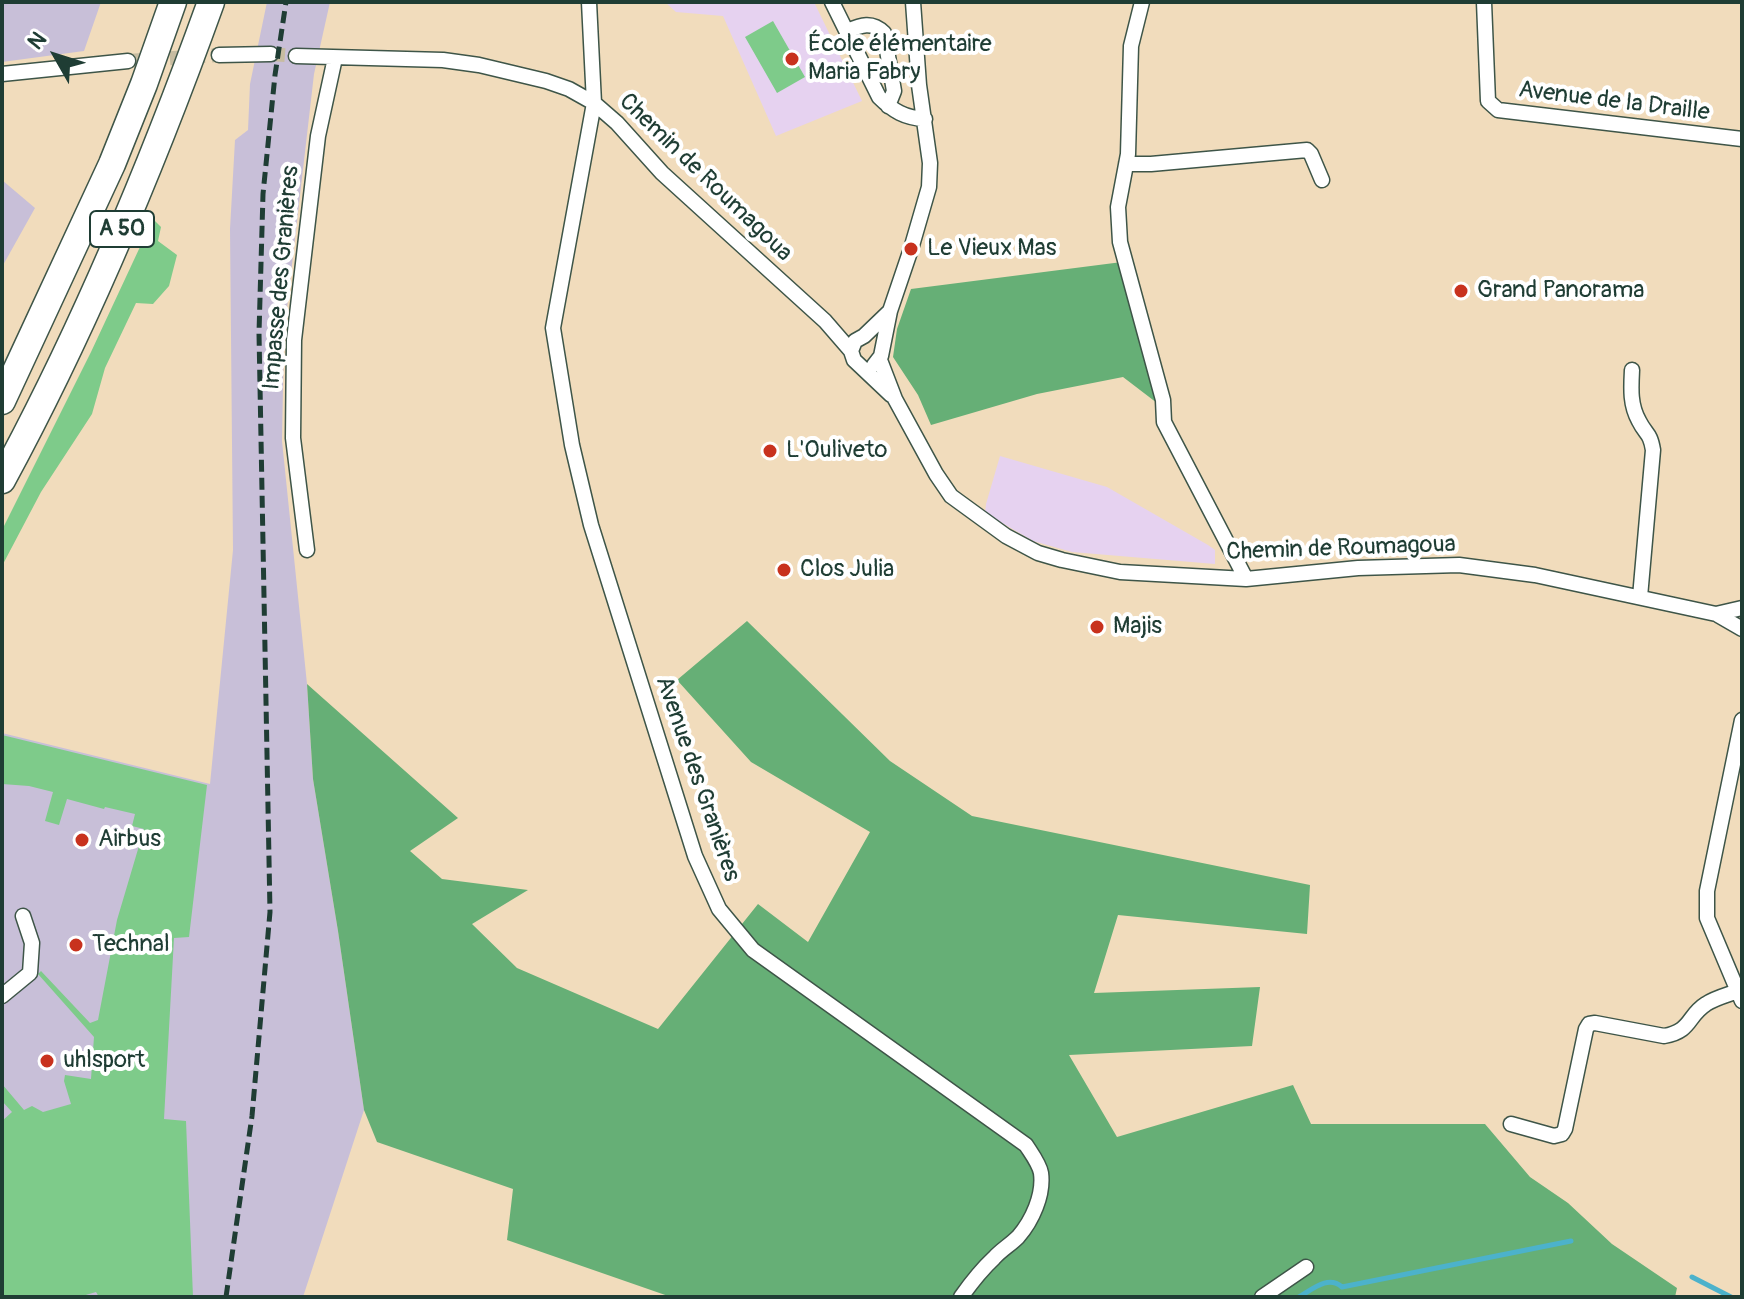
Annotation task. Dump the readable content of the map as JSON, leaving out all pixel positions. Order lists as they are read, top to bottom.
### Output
{
  "streets": {
    "highway": ["A 50"],
    "street": [
      "Avenue de la Draille",
      "Chemin de Roumagoua",
      "Impasse des Granières",
      "Avenue des Granières"
    ]
  },
  "crossings": [
    ["Chemin de Roumagoua", "Avenue des Granières"]
  ],
  "places": [
    "École élémentaire Maria Fabry",
    "Le Vieux Mas",
    "Grand Panorama",
    "L'Ouliveto",
    "Clos Julia",
    "Majis",
    "Airbus",
    "Technal",
    "uhlsport"
  ],
  "north": "top left"
}
